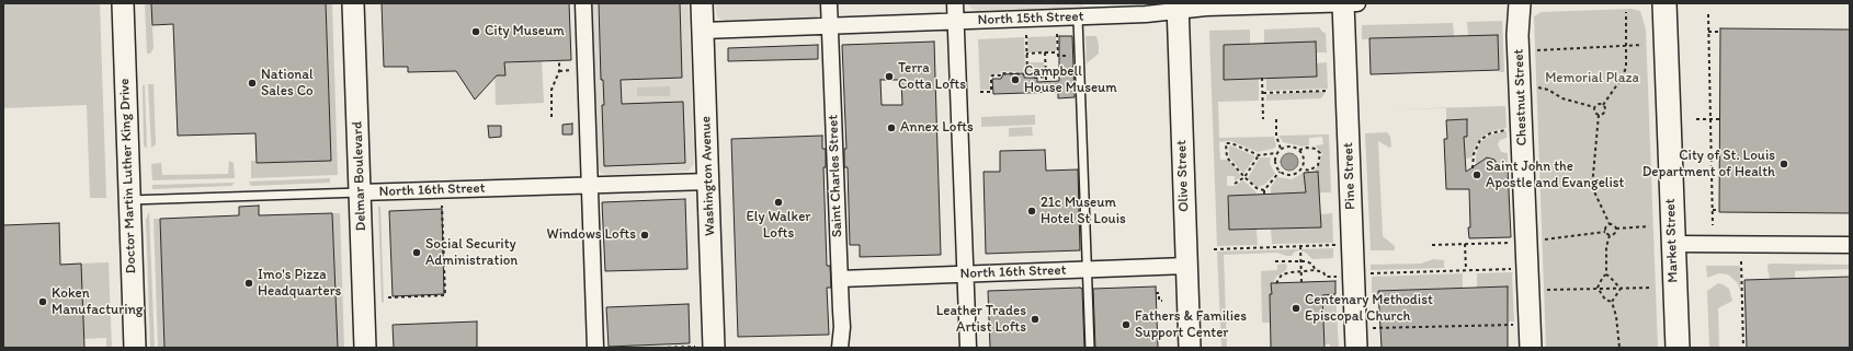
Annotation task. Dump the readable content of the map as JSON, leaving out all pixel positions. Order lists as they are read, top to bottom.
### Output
{
  "streets": {
    "main road": ["Market Street"],
    "street": [
      "North 15th Street",
      "Chestnut Street",
      "Doctor Martin Luther King Drive",
      "Delmar Boulevard",
      "Washington Avenue",
      "Saint Charles Street",
      "Olive Street",
      "Pine Street",
      "North 16th Street"
    ]
  },
  "crossings": [
    ["North 15th Street", "Washington Avenue"],
    ["North 15th Street", "Saint Charles Street"],
    ["North 15th Street", "Olive Street"],
    ["North 15th Street", "Pine Street"],
    ["Doctor Martin Luther King Drive", "North 16th Street"],
    ["Delmar Boulevard", "North 16th Street"],
    ["Washington Avenue", "North 16th Street"],
    ["Saint Charles Street", "North 16th Street"],
    ["Olive Street", "North 16th Street"]
  ],
  "parks": ["Memorial Plaza"],
  "places": [
    "City Museum",
    "Terra Cotta Lofts",
    "Campbell House Museum",
    "National Sales Co",
    "Annex Lofts",
    "City of St. Louis Department of Health",
    "Saint John the Apostle and Evangelist",
    "Ely Walker Lofts",
    "21c Museum Hotel St Louis",
    "Windows Lofts",
    "Social Security Administration",
    "Imo's Pizza Headquarters",
    "Koken Manufacturing",
    "Centenary Methodist Episcopal Church",
    "Leather Trades Artist Lofts",
    "Fathers & Families Support Center"
  ]
}
